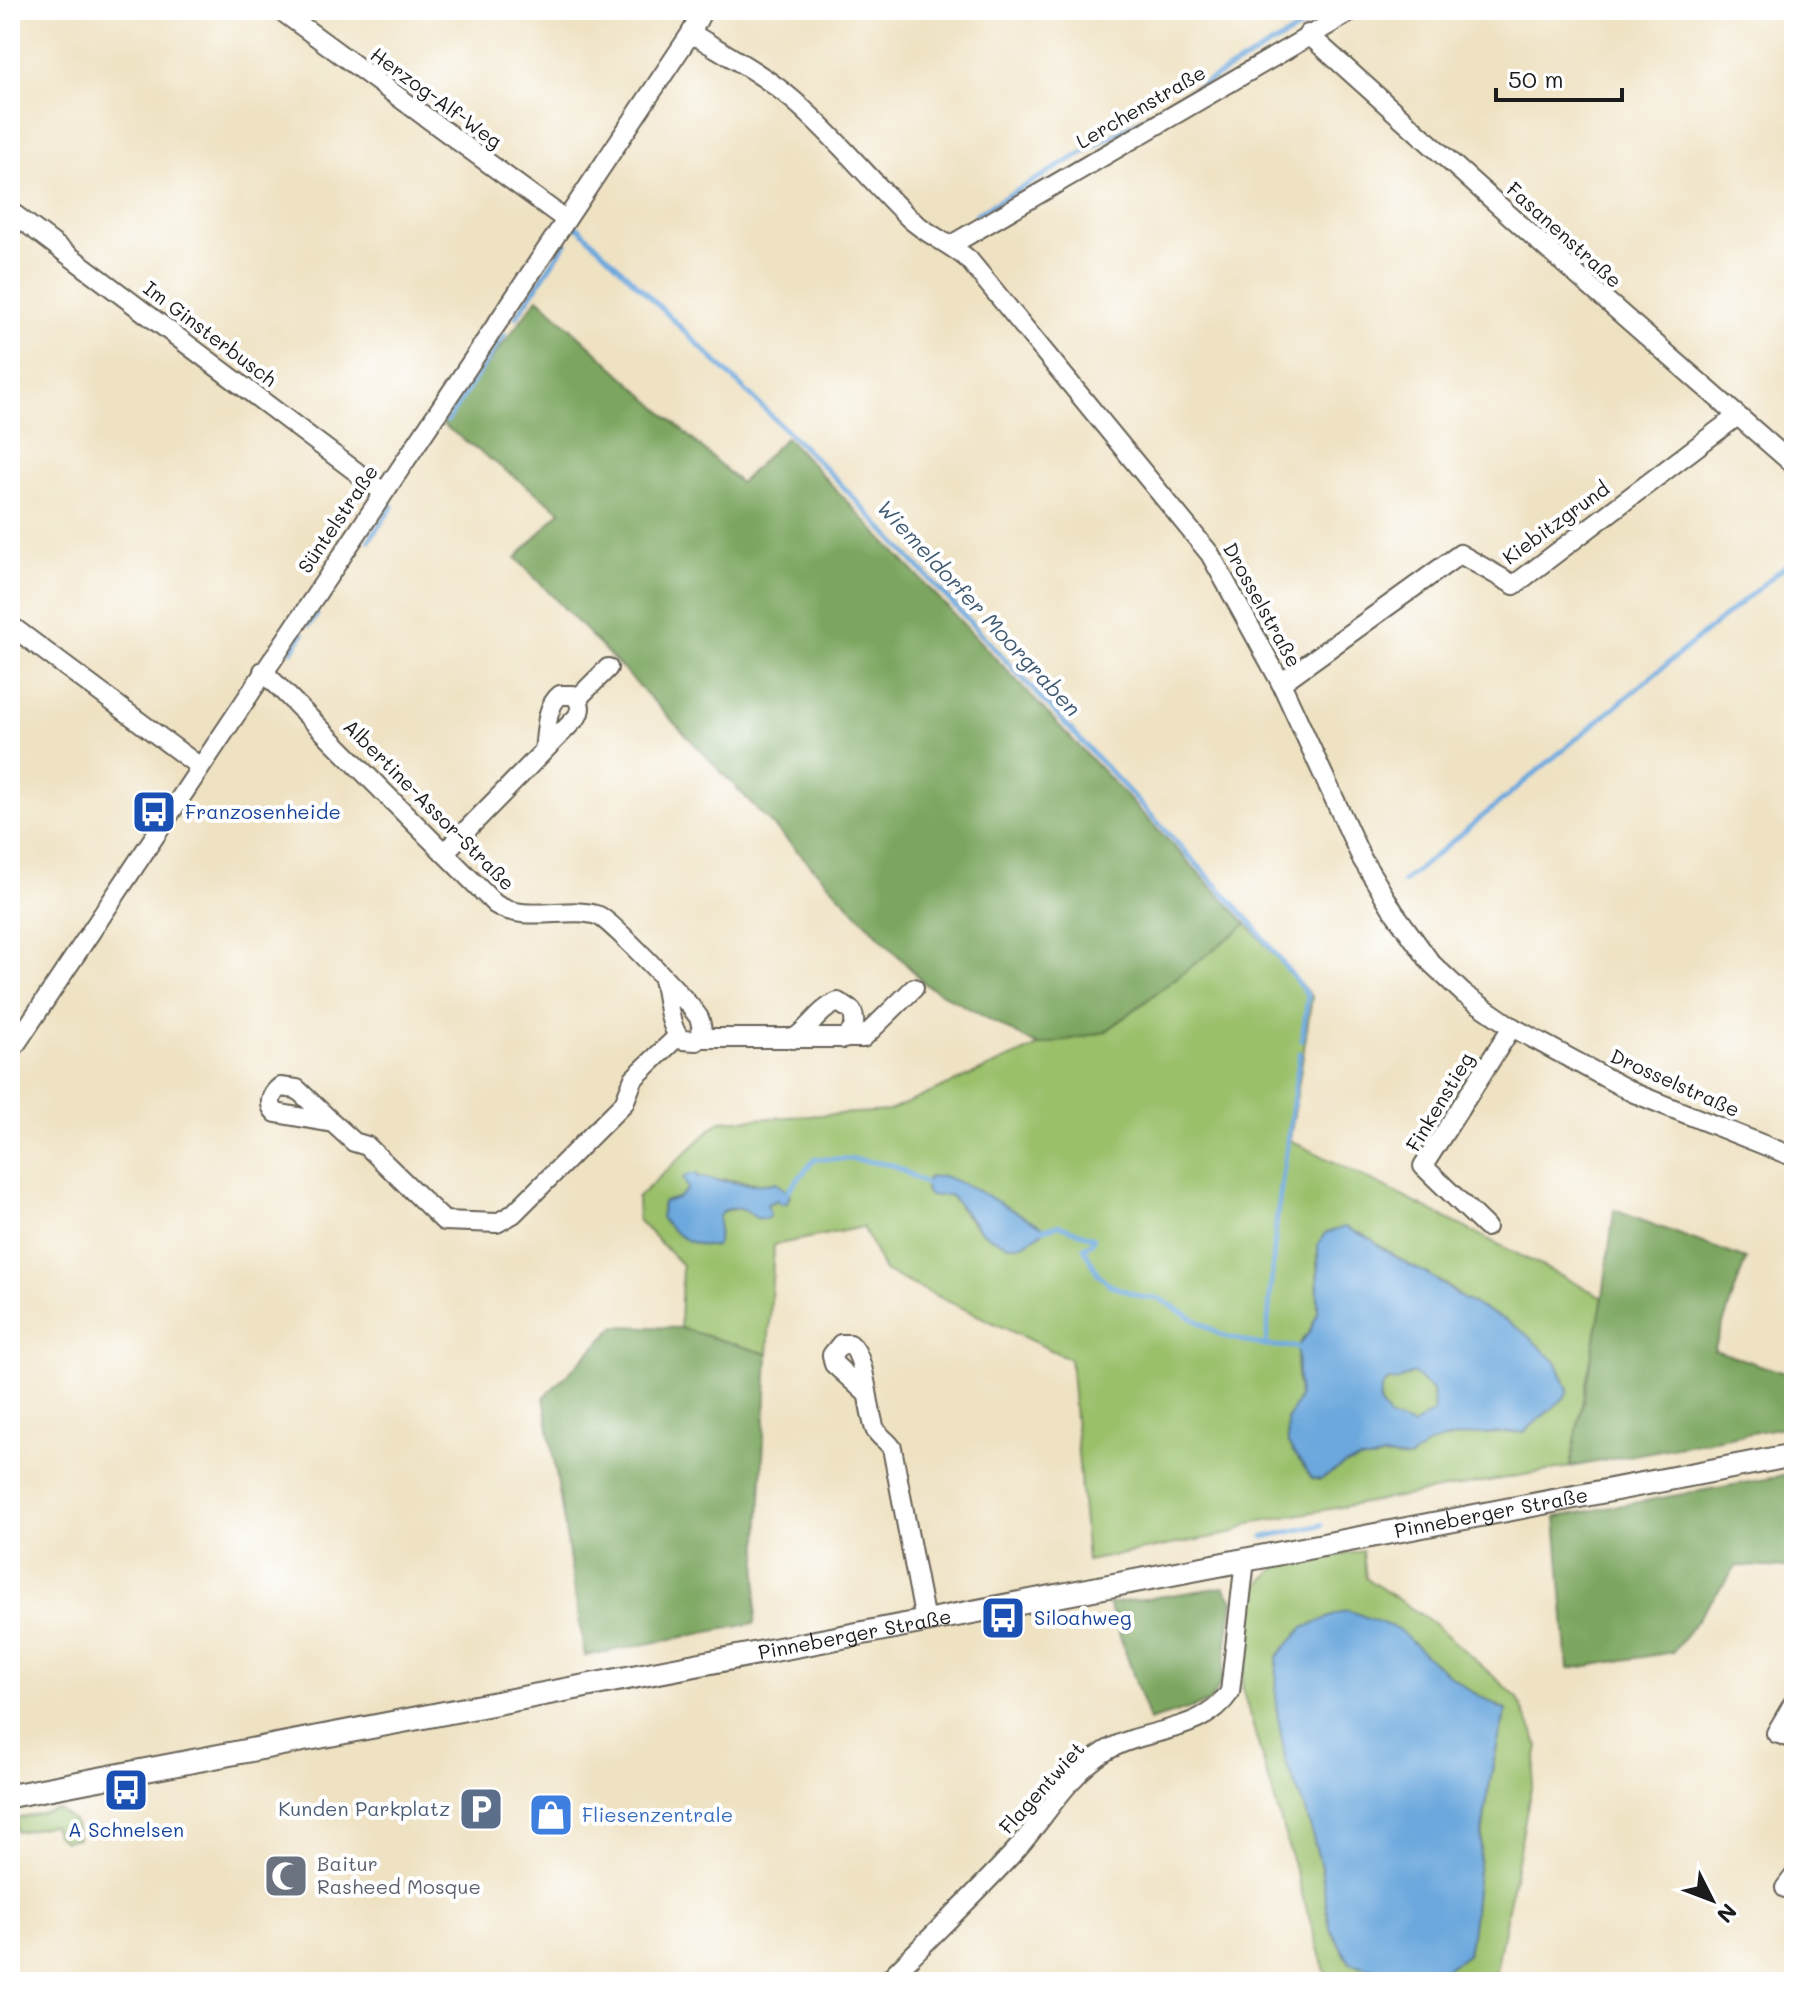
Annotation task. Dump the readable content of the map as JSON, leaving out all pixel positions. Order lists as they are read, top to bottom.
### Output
{
  "streets": {
    "main road": ["Pinneberger Straße"],
    "street": [
      "Herzog-Alf-Weg",
      "Lerchenstraße",
      "Fasanenstraße",
      "Im Ginsterbusch",
      "Süntelstraße",
      "Kiebitzgrund",
      "Drosselstraße",
      "Albertine-Assor-Straße",
      "Finkenstieg",
      "Flagentwiet"
    ]
  },
  "crossings": [
    ["Herzog-Alf-Weg", "Süntelstraße"],
    ["Lerchenstraße", "Fasanenstraße"],
    ["Lerchenstraße", "Drosselstraße"],
    ["Fasanenstraße", "Kiebitzgrund"],
    ["Im Ginsterbusch", "Süntelstraße"],
    ["Süntelstraße", "Drosselstraße"],
    ["Süntelstraße", "Albertine-Assor-Straße"],
    ["Kiebitzgrund", "Drosselstraße"],
    ["Drosselstraße", "Finkenstieg"],
    ["Pinneberger Straße", "Flagentwiet"]
  ],
  "water": ["Wiemeldorfer Moorgraben"],
  "places": {
    "bus stop": ["Franzosenheide", "Siloahweg", "A Schnelsen"],
    "parking": ["Kunden Parkplatz"],
    "shop": ["Fliesenzentrale"],
    "mosque": ["Baitur Rasheed Mosque"]
  },
  "scale_bar": "50 m",
  "north": "bottom right"
}
